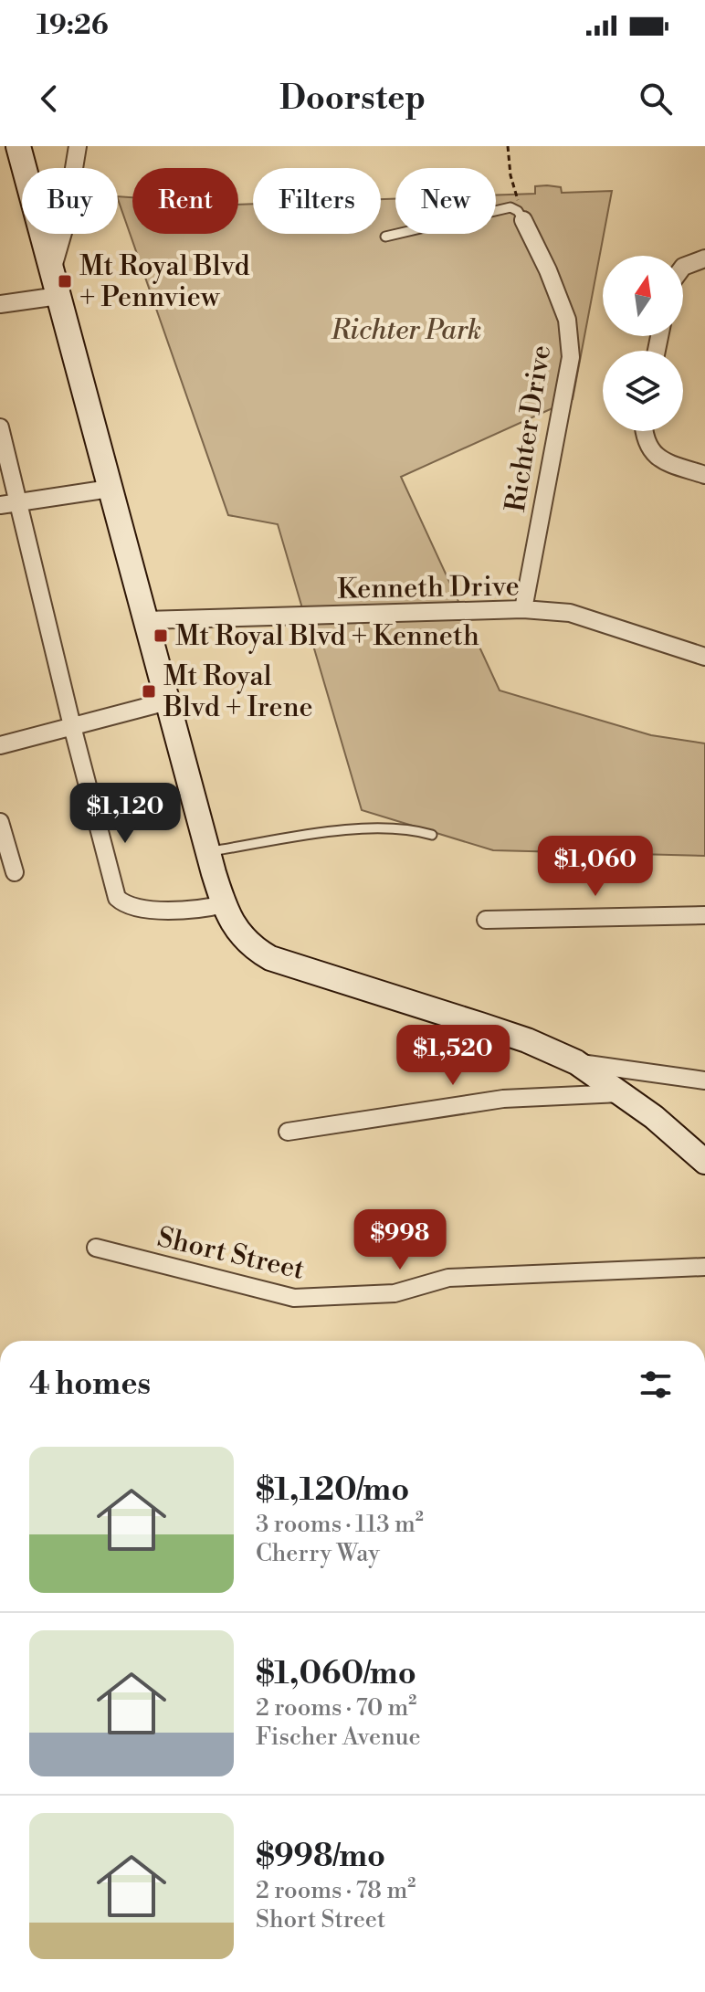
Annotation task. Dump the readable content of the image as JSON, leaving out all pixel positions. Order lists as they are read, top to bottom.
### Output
{
  "streets": {
    "street": ["Richter Drive", "Kenneth Drive", "Short Street"]
  },
  "crossings": [
    ["Richter Drive", "Kenneth Drive"]
  ],
  "parks": ["Richter Park"],
  "places": {
    "transit": ["Mt Royal Blvd + Pennview", "Mt Royal Blvd + Kenneth", "Mt Royal Blvd + Irene"]
  },
  "north": "top",
  "page": {
    "status": "19:26",
    "header": "Doorstep",
    "chip": [
      "Buy",
      "Rent",
      "Filters",
      "New"
    ],
    "price": [
      "$1,120",
      "$1,060",
      "$1,520",
      "$998"
    ],
    "heading": "4 homes",
    "list": [
      {
        "name": "$1,120/mo",
        "note": "3 rooms · 113 m² · Cherry Way"
      },
      {
        "name": "$1,060/mo",
        "note": "2 rooms · 70 m² · Fischer Avenue"
      },
      {
        "name": "$998/mo",
        "note": "2 rooms · 78 m² · Short Street"
      }
    ]
  }
}
